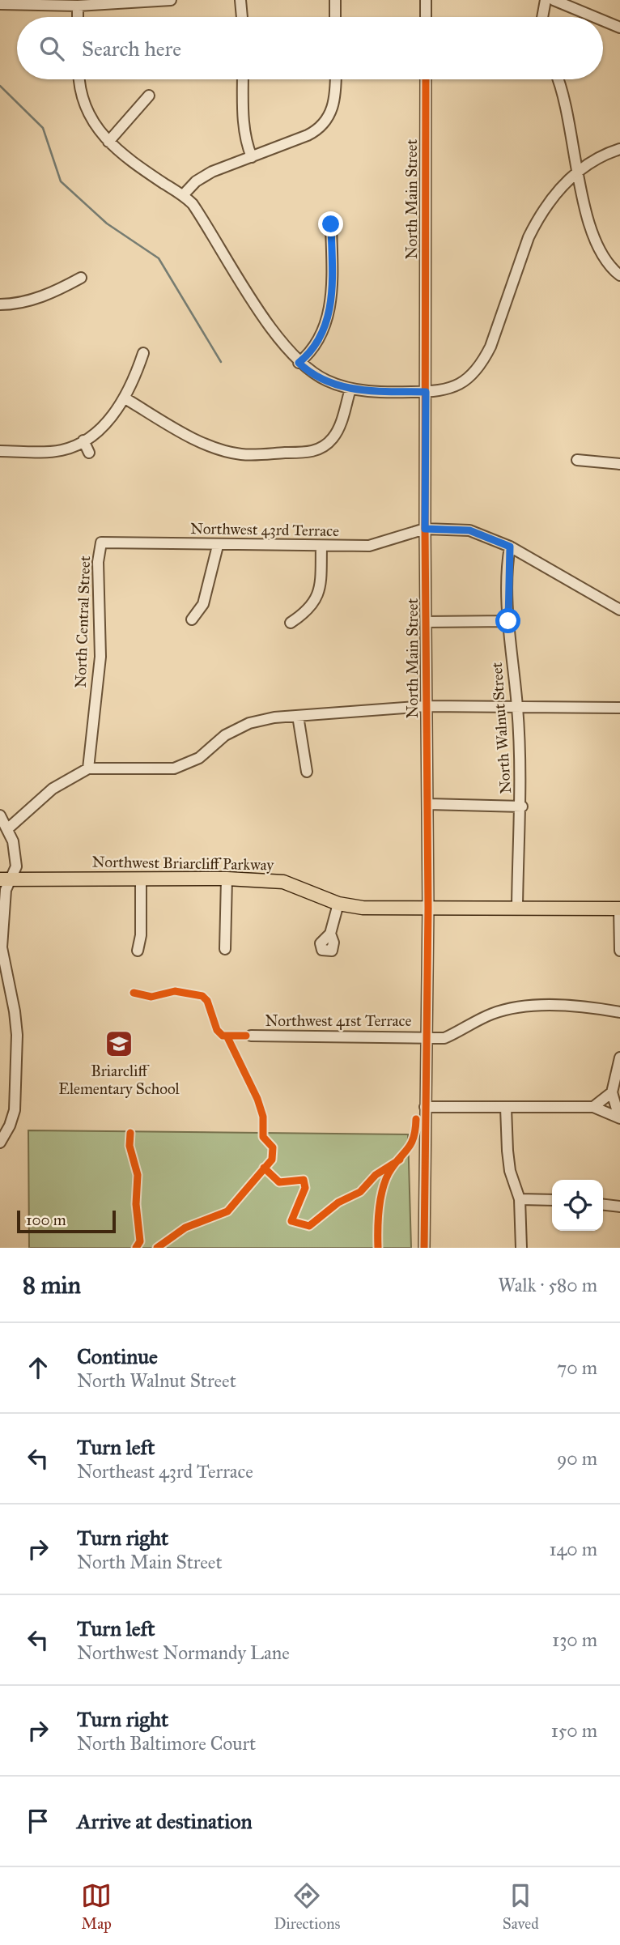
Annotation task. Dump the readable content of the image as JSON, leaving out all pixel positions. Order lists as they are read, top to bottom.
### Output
{
  "streets": {
    "main road": ["Northwest Briarcliff Parkway"],
    "street": [
      "North Main Street",
      "Northwest 43rd Terrace",
      "North Central Street",
      "North Walnut Street",
      "Northwest 41st Terrace"
    ]
  },
  "crossings": [
    ["North Main Street", "Northwest 43rd Terrace"],
    ["North Main Street", "Northwest Briarcliff Parkway"],
    ["North Main Street", "Northwest 41st Terrace"],
    ["Northwest 43rd Terrace", "North Central Street"],
    ["North Walnut Street", "Northwest Briarcliff Parkway"]
  ],
  "places": {
    "school or university": ["Briarcliff Elementary School"]
  },
  "scale_bar": "100 m",
  "page": {
    "search": "Search here",
    "scale": "100 m",
    "heading": ["8 min", "Walk · 580 m"],
    "list": [
      ["Continue", "North Walnut Street", "70 m"],
      ["Turn left", "Northeast 43rd Terrace", "90 m"],
      ["Turn right", "North Main Street", "140 m"],
      ["Turn left", "Northwest Normandy Lane", "130 m"],
      ["Turn right", "North Baltimore Court", "150 m"],
      "Arrive at destination"
    ],
    "nav": ["Map", "Directions", "Saved"]
  }
}
